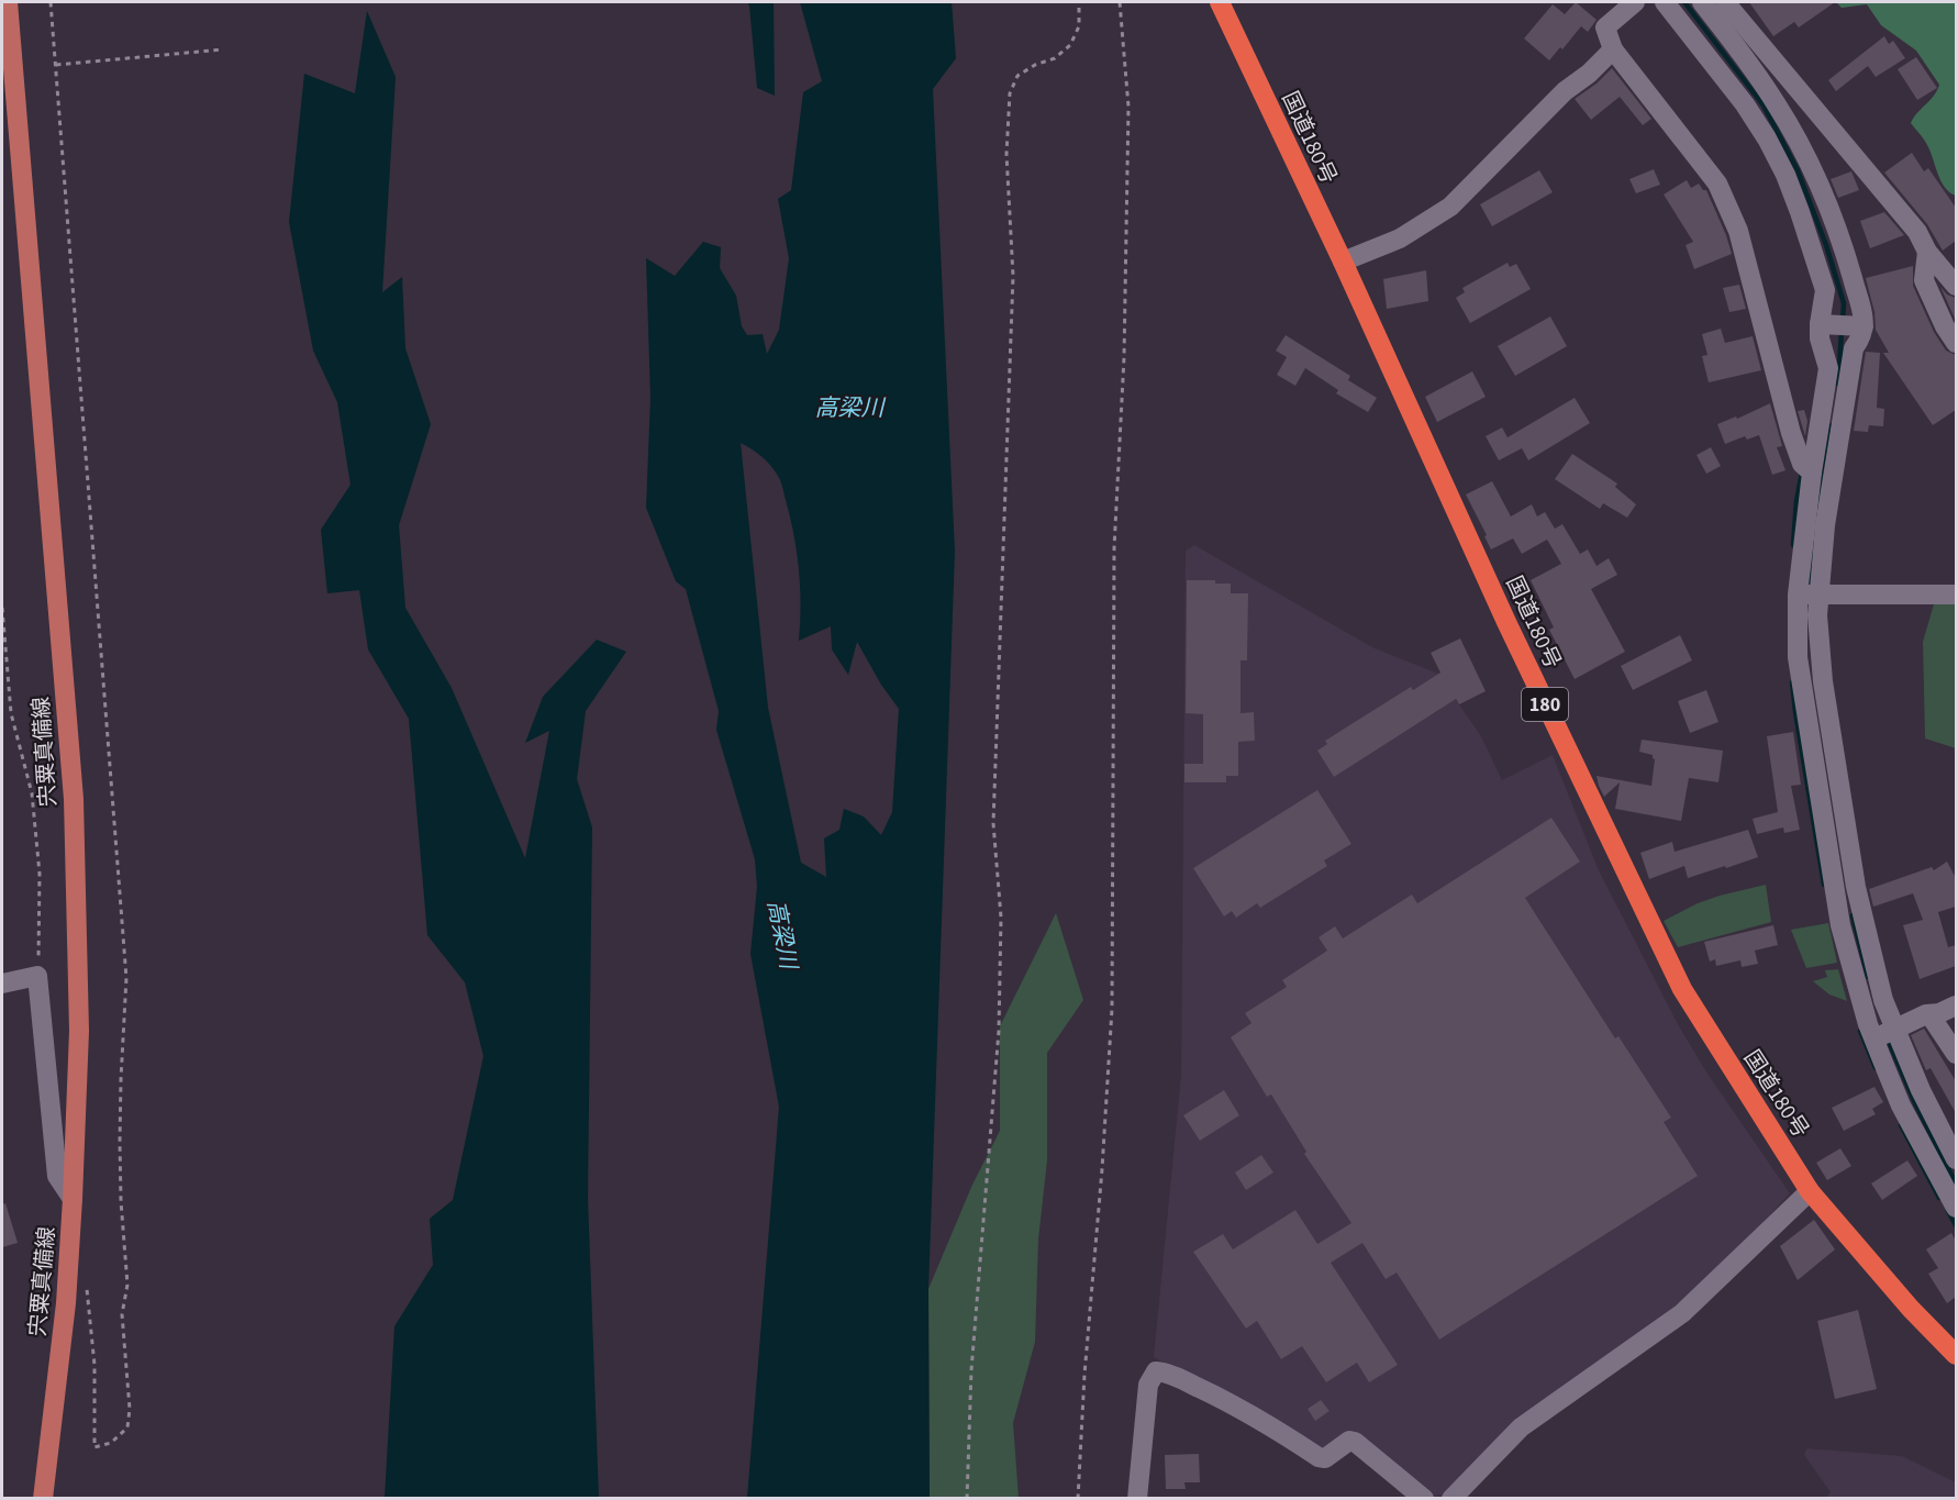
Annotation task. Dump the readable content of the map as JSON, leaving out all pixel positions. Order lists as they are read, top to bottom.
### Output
{
  "streets": {
    "highway": ["国道180号", "180"],
    "main road": ["宍粟真備線"]
  },
  "water": ["高梁川"]
}
